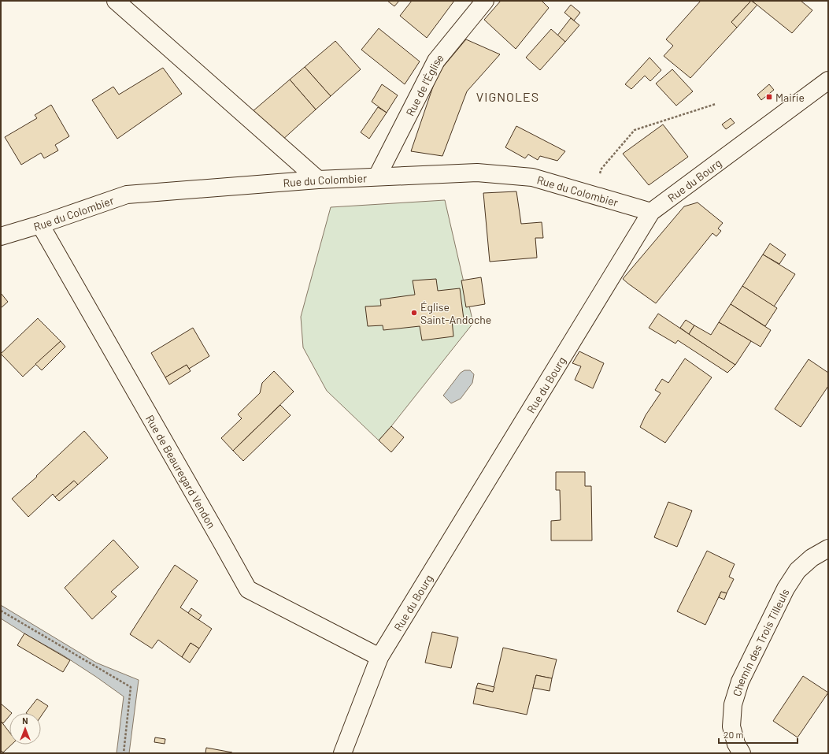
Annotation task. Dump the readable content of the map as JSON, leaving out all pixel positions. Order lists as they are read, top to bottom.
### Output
{
  "streets": {
    "street": [
      "Rue de l'Église",
      "Rue du Colombier",
      "Rue du Bourg",
      "Rue de Beauregard Vendon",
      "Chemin des Trois Tilleuls"
    ]
  },
  "crossings": [
    ["Rue de l'Église", "Rue du Colombier"],
    ["Rue du Colombier", "Rue du Bourg"],
    ["Rue du Colombier", "Rue de Beauregard Vendon"],
    ["Rue du Bourg", "Rue de Beauregard Vendon"]
  ],
  "districts": ["VIGNOLES"],
  "places": {
    "transit": ["Mairie"],
    "other": ["Église Saint-Andoche"]
  },
  "scale_bar": "20 m",
  "north": "top"
}
